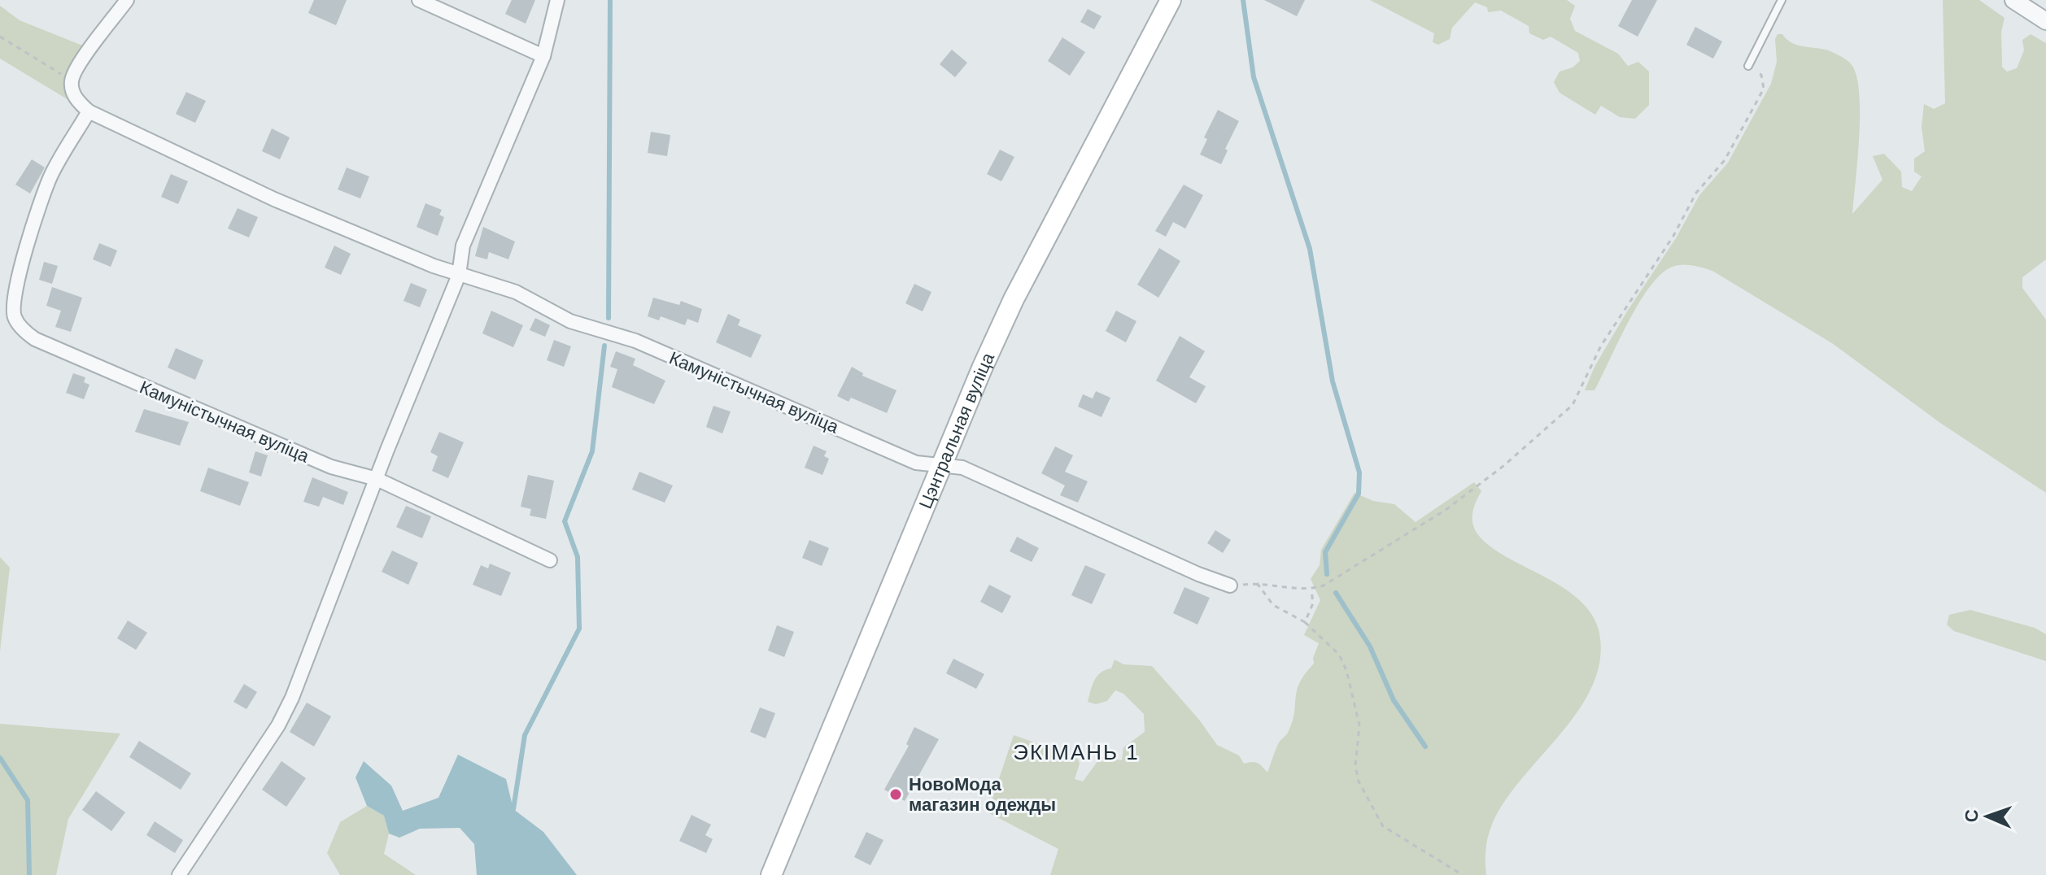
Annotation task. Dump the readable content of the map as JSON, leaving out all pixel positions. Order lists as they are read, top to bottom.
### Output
{
  "streets": {
    "main road": ["Цэнтральная вуліца"],
    "street": ["Камуністычная вуліца"]
  },
  "crossings": [
    ["Камуністычная вуліца", "Цэнтральная вуліца"]
  ],
  "districts": ["ЭКІМАНЬ 1"],
  "places": ["НовоМода магазин одежды"],
  "north": "left"
}
